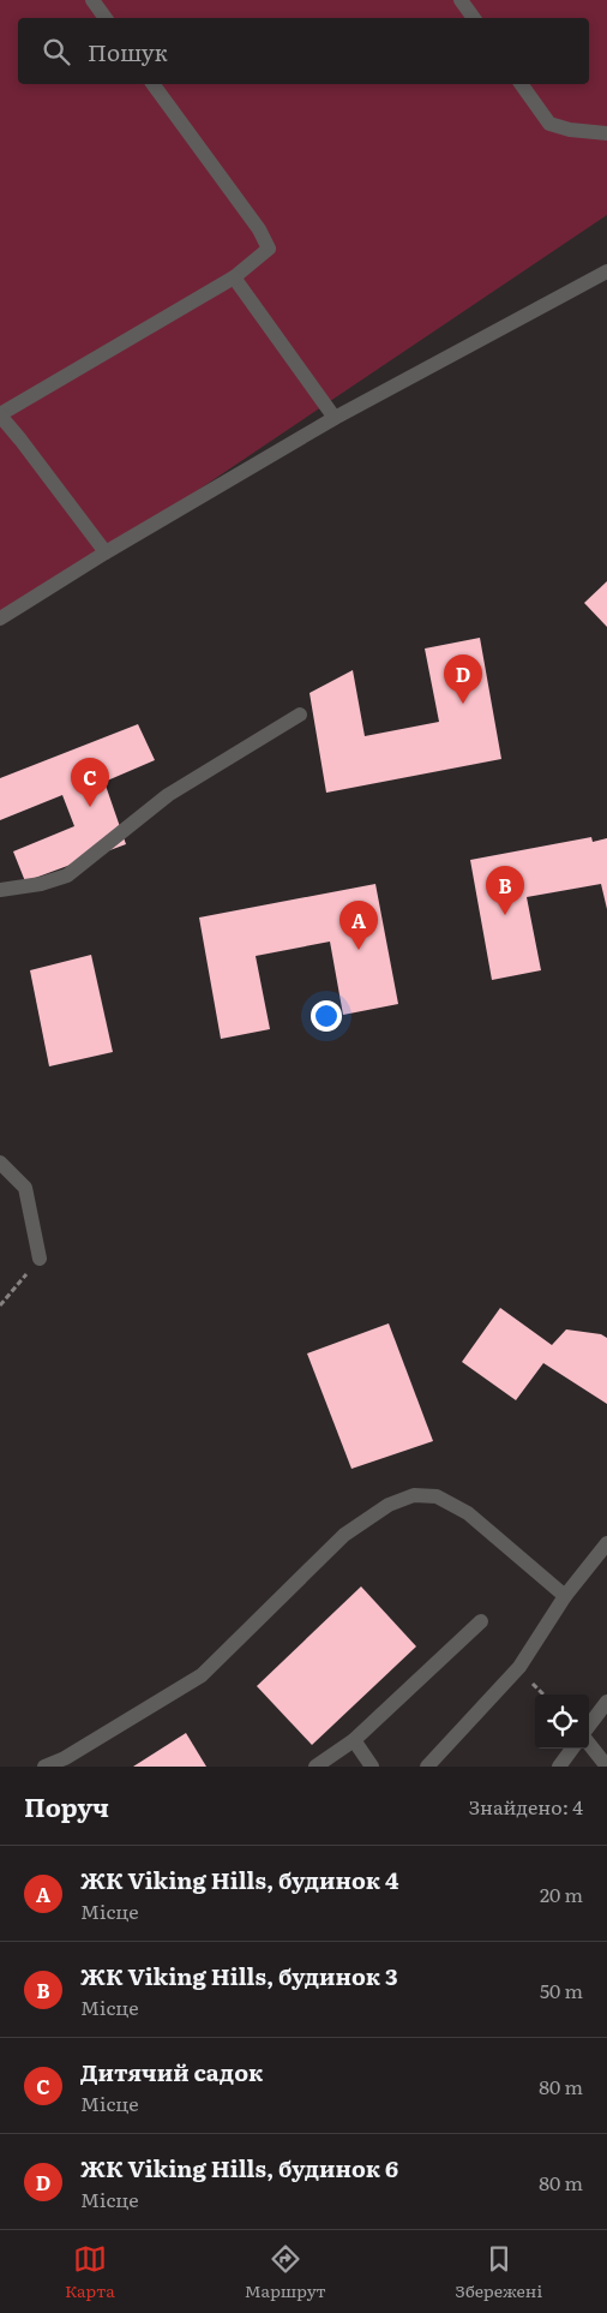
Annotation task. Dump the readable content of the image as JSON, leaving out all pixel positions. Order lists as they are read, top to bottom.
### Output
{
  "page": {
    "search": "Пошук",
    "pins": [
      "D",
      "C",
      "B",
      "A"
    ],
    "heading": ["Поруч", "Знайдено: 4"],
    "list": [
      {
        "mark": "A",
        "name": "ЖК Viking Hills, будинок 4",
        "note": "Місце",
        "value": "20 m"
      },
      {
        "mark": "B",
        "name": "ЖК Viking Hills, будинок 3",
        "note": "Місце",
        "value": "50 m"
      },
      {
        "mark": "C",
        "name": "Дитячий садок",
        "note": "Місце",
        "value": "80 m"
      },
      {
        "mark": "D",
        "name": "ЖК Viking Hills, будинок 6",
        "note": "Місце",
        "value": "80 m"
      }
    ],
    "nav": ["Карта", "Маршрут", "Збережені"]
  }
}
